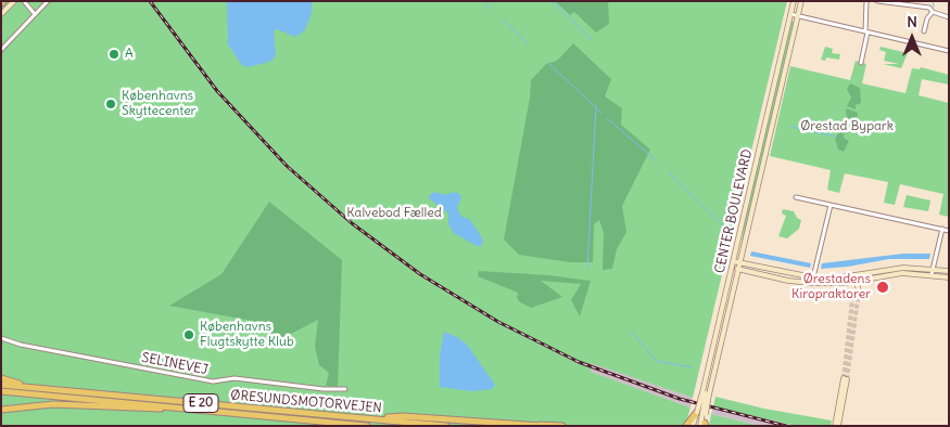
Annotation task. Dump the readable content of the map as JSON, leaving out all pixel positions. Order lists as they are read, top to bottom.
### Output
{
  "streets": {
    "highway": ["ØRESUNDSMOTORVEJEN", "E 20"],
    "street": ["CENTER BOULEVARD", "SELINEVEJ"]
  },
  "parks": ["Ørestad Bypark", "Kalvebod Fælled"],
  "places": [
    "A",
    "Københavns Skyttecenter",
    "Ørestadens Kiropraktorer",
    "Københavns Flugtskytte Klub"
  ],
  "north": "top"
}
